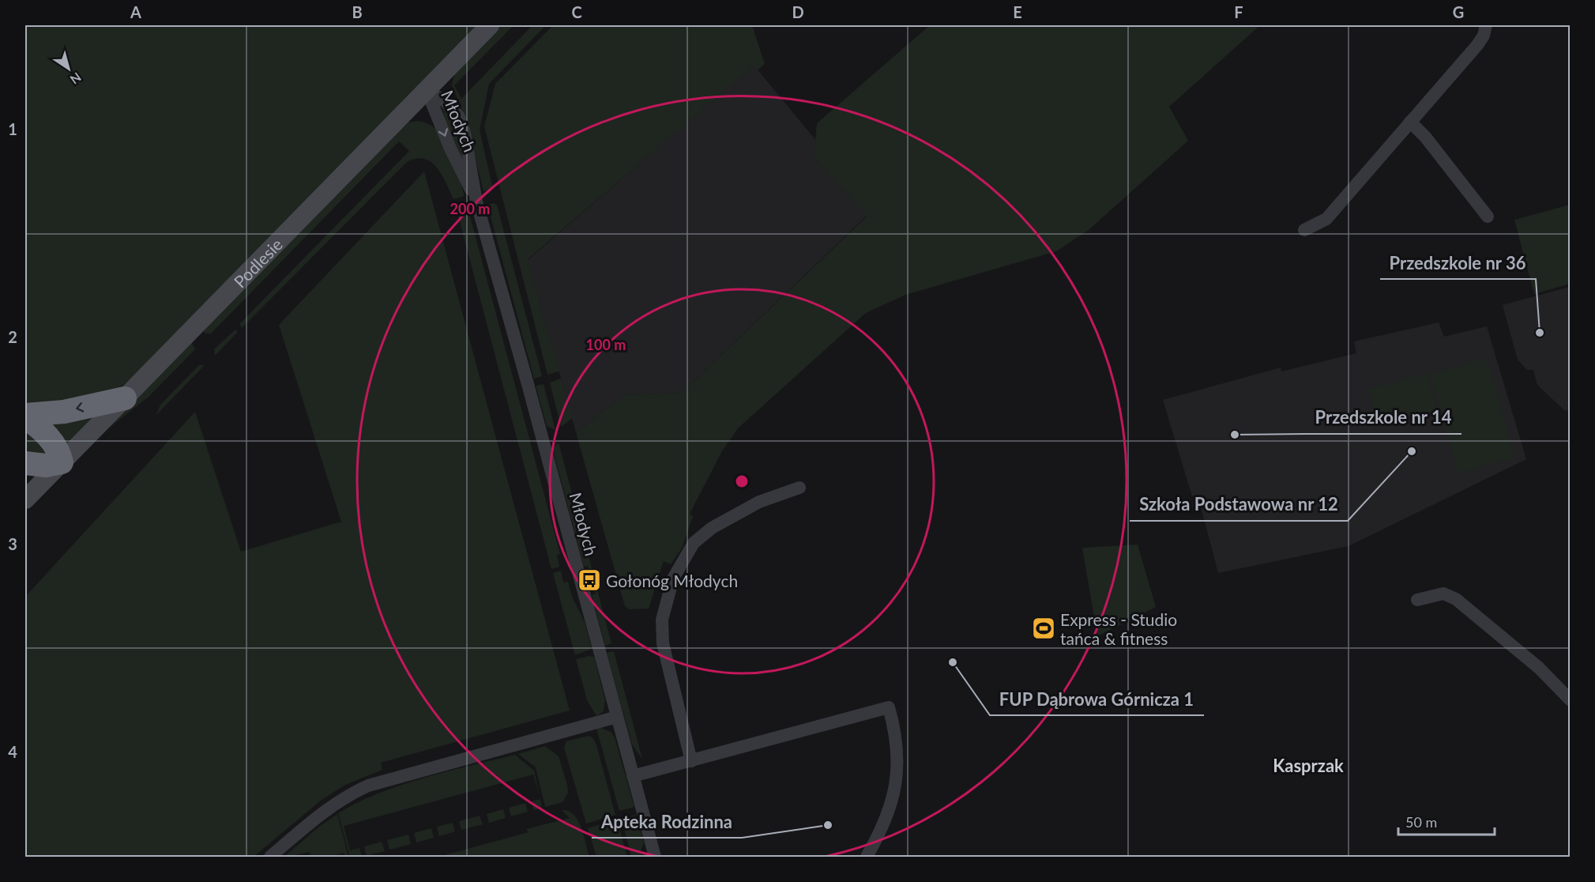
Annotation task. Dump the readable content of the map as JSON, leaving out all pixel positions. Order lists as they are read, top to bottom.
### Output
{
  "streets": {
    "street": ["Młodych", "Podlesie"]
  },
  "crossings": [
    ["Młodych", "Podlesie"]
  ],
  "districts": ["Kasprzak"],
  "places": {
    "other": [
      "Przedszkole nr 36",
      "Przedszkole nr 14",
      "Szkoła Podstawowa nr 12",
      "FUP Dąbrowa Górnicza 1",
      "Apteka Rodzinna"
    ],
    "bus stop": ["Gołonóg Młodych"],
    "sports": ["Express - Studio tańca & fitness"]
  },
  "scale_bar": "50 m",
  "north": "bottom right",
  "grid": {
    "columns": [
      "A",
      "B",
      "C",
      "D",
      "E",
      "F",
      "G"
    ],
    "rows": [
      "1",
      "2",
      "3",
      "4"
    ]
  },
  "rings": ["200 m", "100 m"]
}
